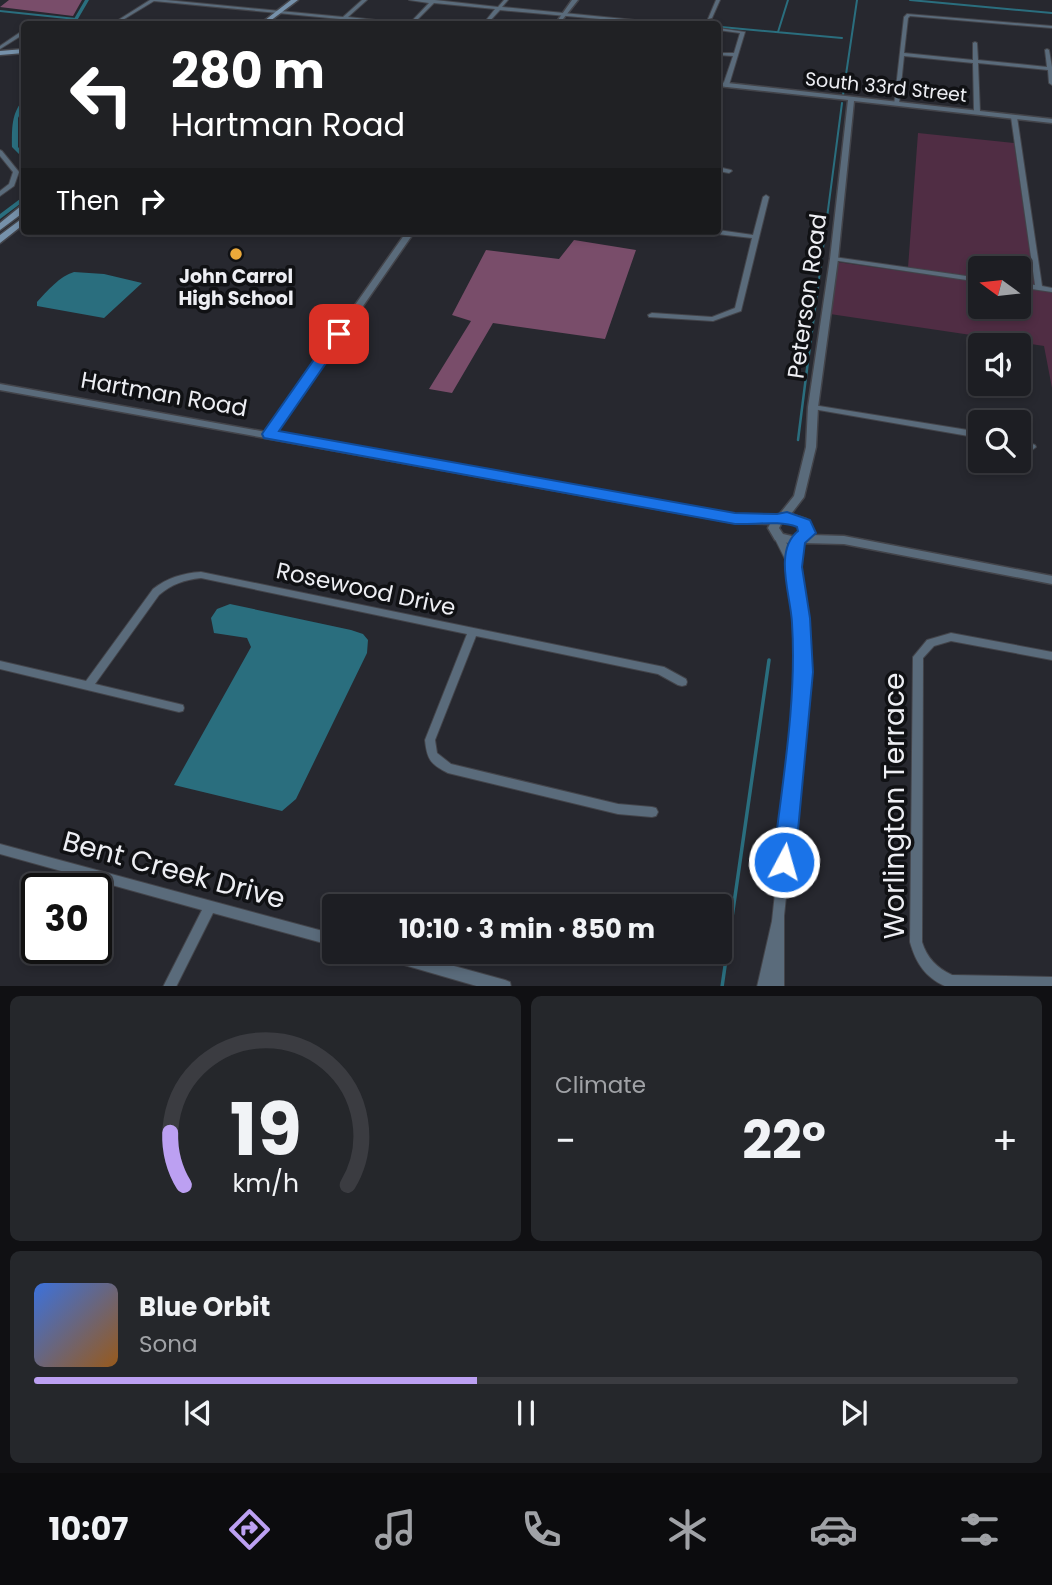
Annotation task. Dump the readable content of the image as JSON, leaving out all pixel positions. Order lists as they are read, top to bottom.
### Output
{
  "streets": {
    "street": [
      "South 33rd Street",
      "Peterson Road",
      "Hartman Road",
      "Rosewood Drive",
      "Worlington Terrace",
      "Bent Creek Drive"
    ]
  },
  "crossings": [
    ["South 33rd Street", "Peterson Road"],
    ["Peterson Road", "Hartman Road"]
  ],
  "places": ["John Carrol High School"],
  "north": "left",
  "page": {
    "turn": ["280 m", "Hartman Road"],
    "then": "Then",
    "limit": "30",
    "trip": "10:10 · 3 min · 850 m",
    "tile": "Climate",
    "heat": ["−", "22°", "+"],
    "song": ["Blue Orbit", "Sona"],
    "tabs": "10:07",
    "gauge": ["19", "km/h"]
  }
}
